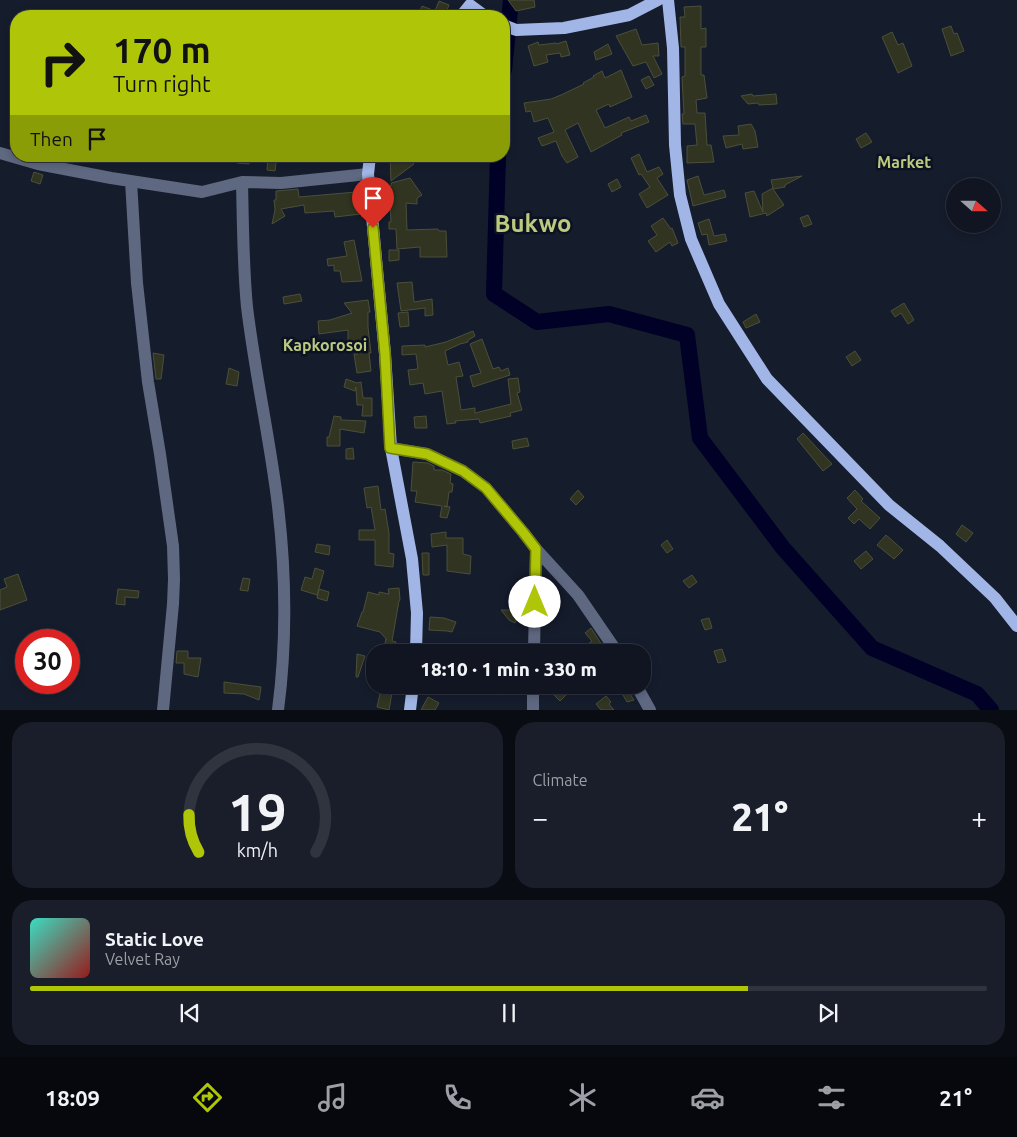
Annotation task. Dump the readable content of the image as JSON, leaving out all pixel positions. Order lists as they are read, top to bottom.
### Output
{
  "districts": ["Market", "Bukwo", "Kapkorosoi"],
  "north": "right",
  "page": {
    "turn": ["170 m", "Turn right"],
    "then": "Then",
    "limit": "30",
    "trip": "18:10 · 1 min · 330 m",
    "tile": "Climate",
    "heat": ["−", "21°", "+"],
    "song": ["Static Love", "Velvet Ray"],
    "tabs": ["18:09", "21°"],
    "gauge": ["19", "km/h"]
  }
}
